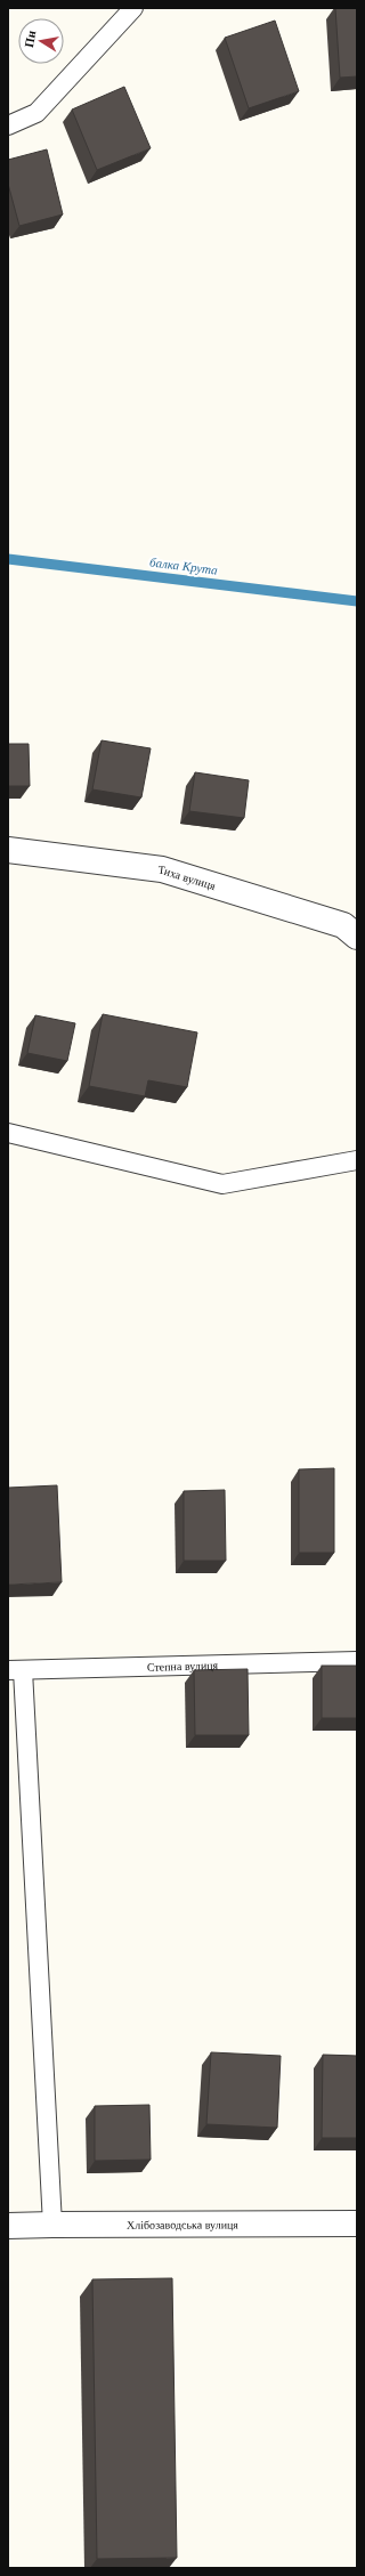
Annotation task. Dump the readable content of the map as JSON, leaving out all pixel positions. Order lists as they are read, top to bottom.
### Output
{
  "streets": {
    "street": ["Тиха вулиця", "Хлібозаводська вулиця"],
    "lane": ["Степна вулиця"]
  },
  "water": ["балка Крута"],
  "north": "left"
}
